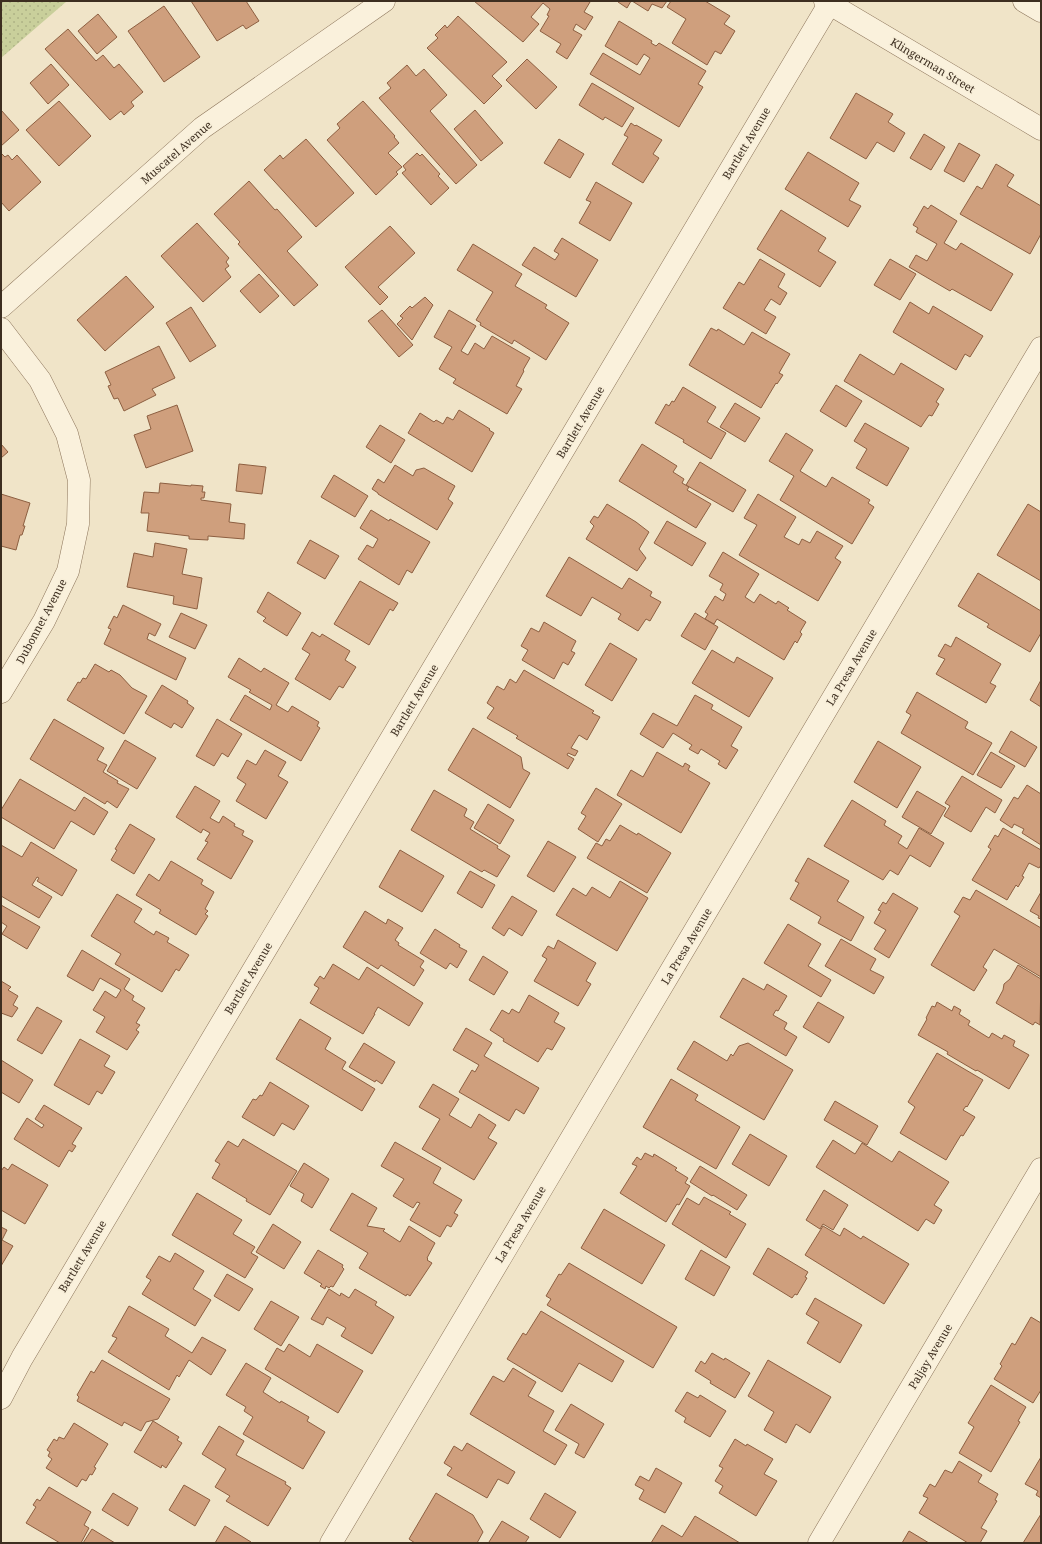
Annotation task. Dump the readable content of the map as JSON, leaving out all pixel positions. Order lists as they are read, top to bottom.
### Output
{
  "streets": {
    "street": [
      "Klingerman Street",
      "Bartlett Avenue",
      "Muscatel Avenue",
      "Dubonnet Avenue",
      "La Presa Avenue",
      "Paljay Avenue"
    ]
  },
  "crossings": [
    ["Klingerman Street", "Bartlett Avenue"]
  ]
}
